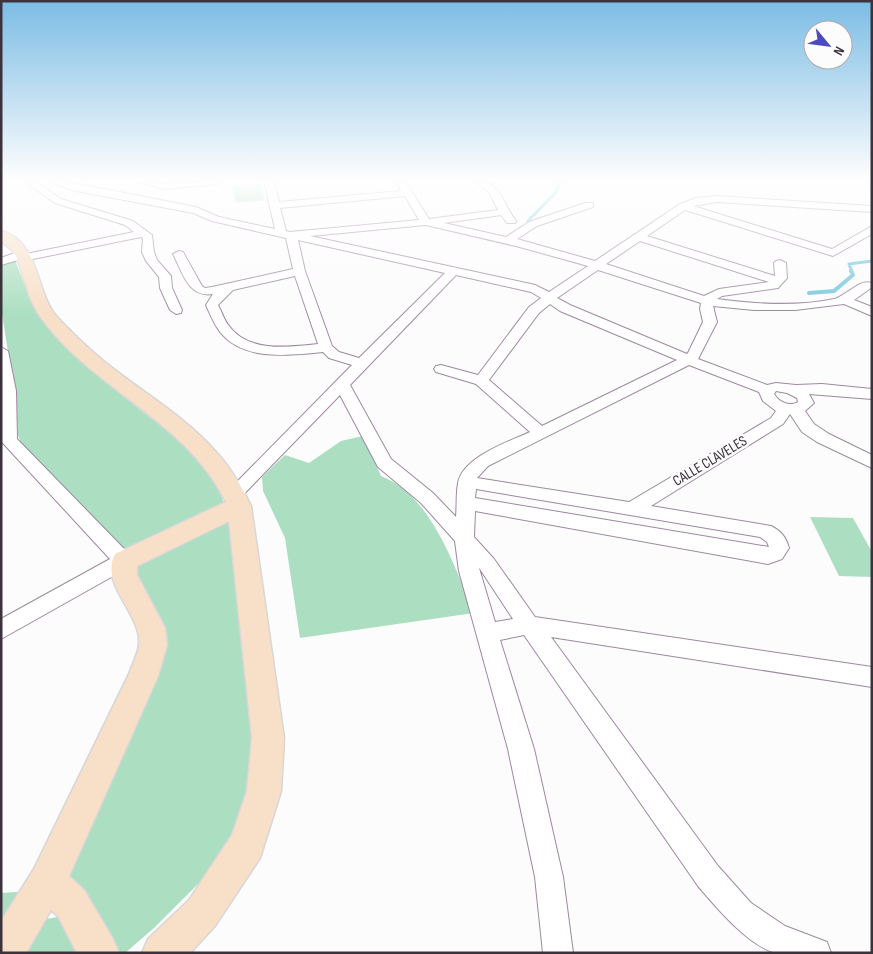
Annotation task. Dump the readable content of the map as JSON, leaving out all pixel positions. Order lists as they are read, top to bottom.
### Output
{
  "streets": {
    "street": ["CALLE CLAVELES"]
  },
  "north": "bottom right"
}
